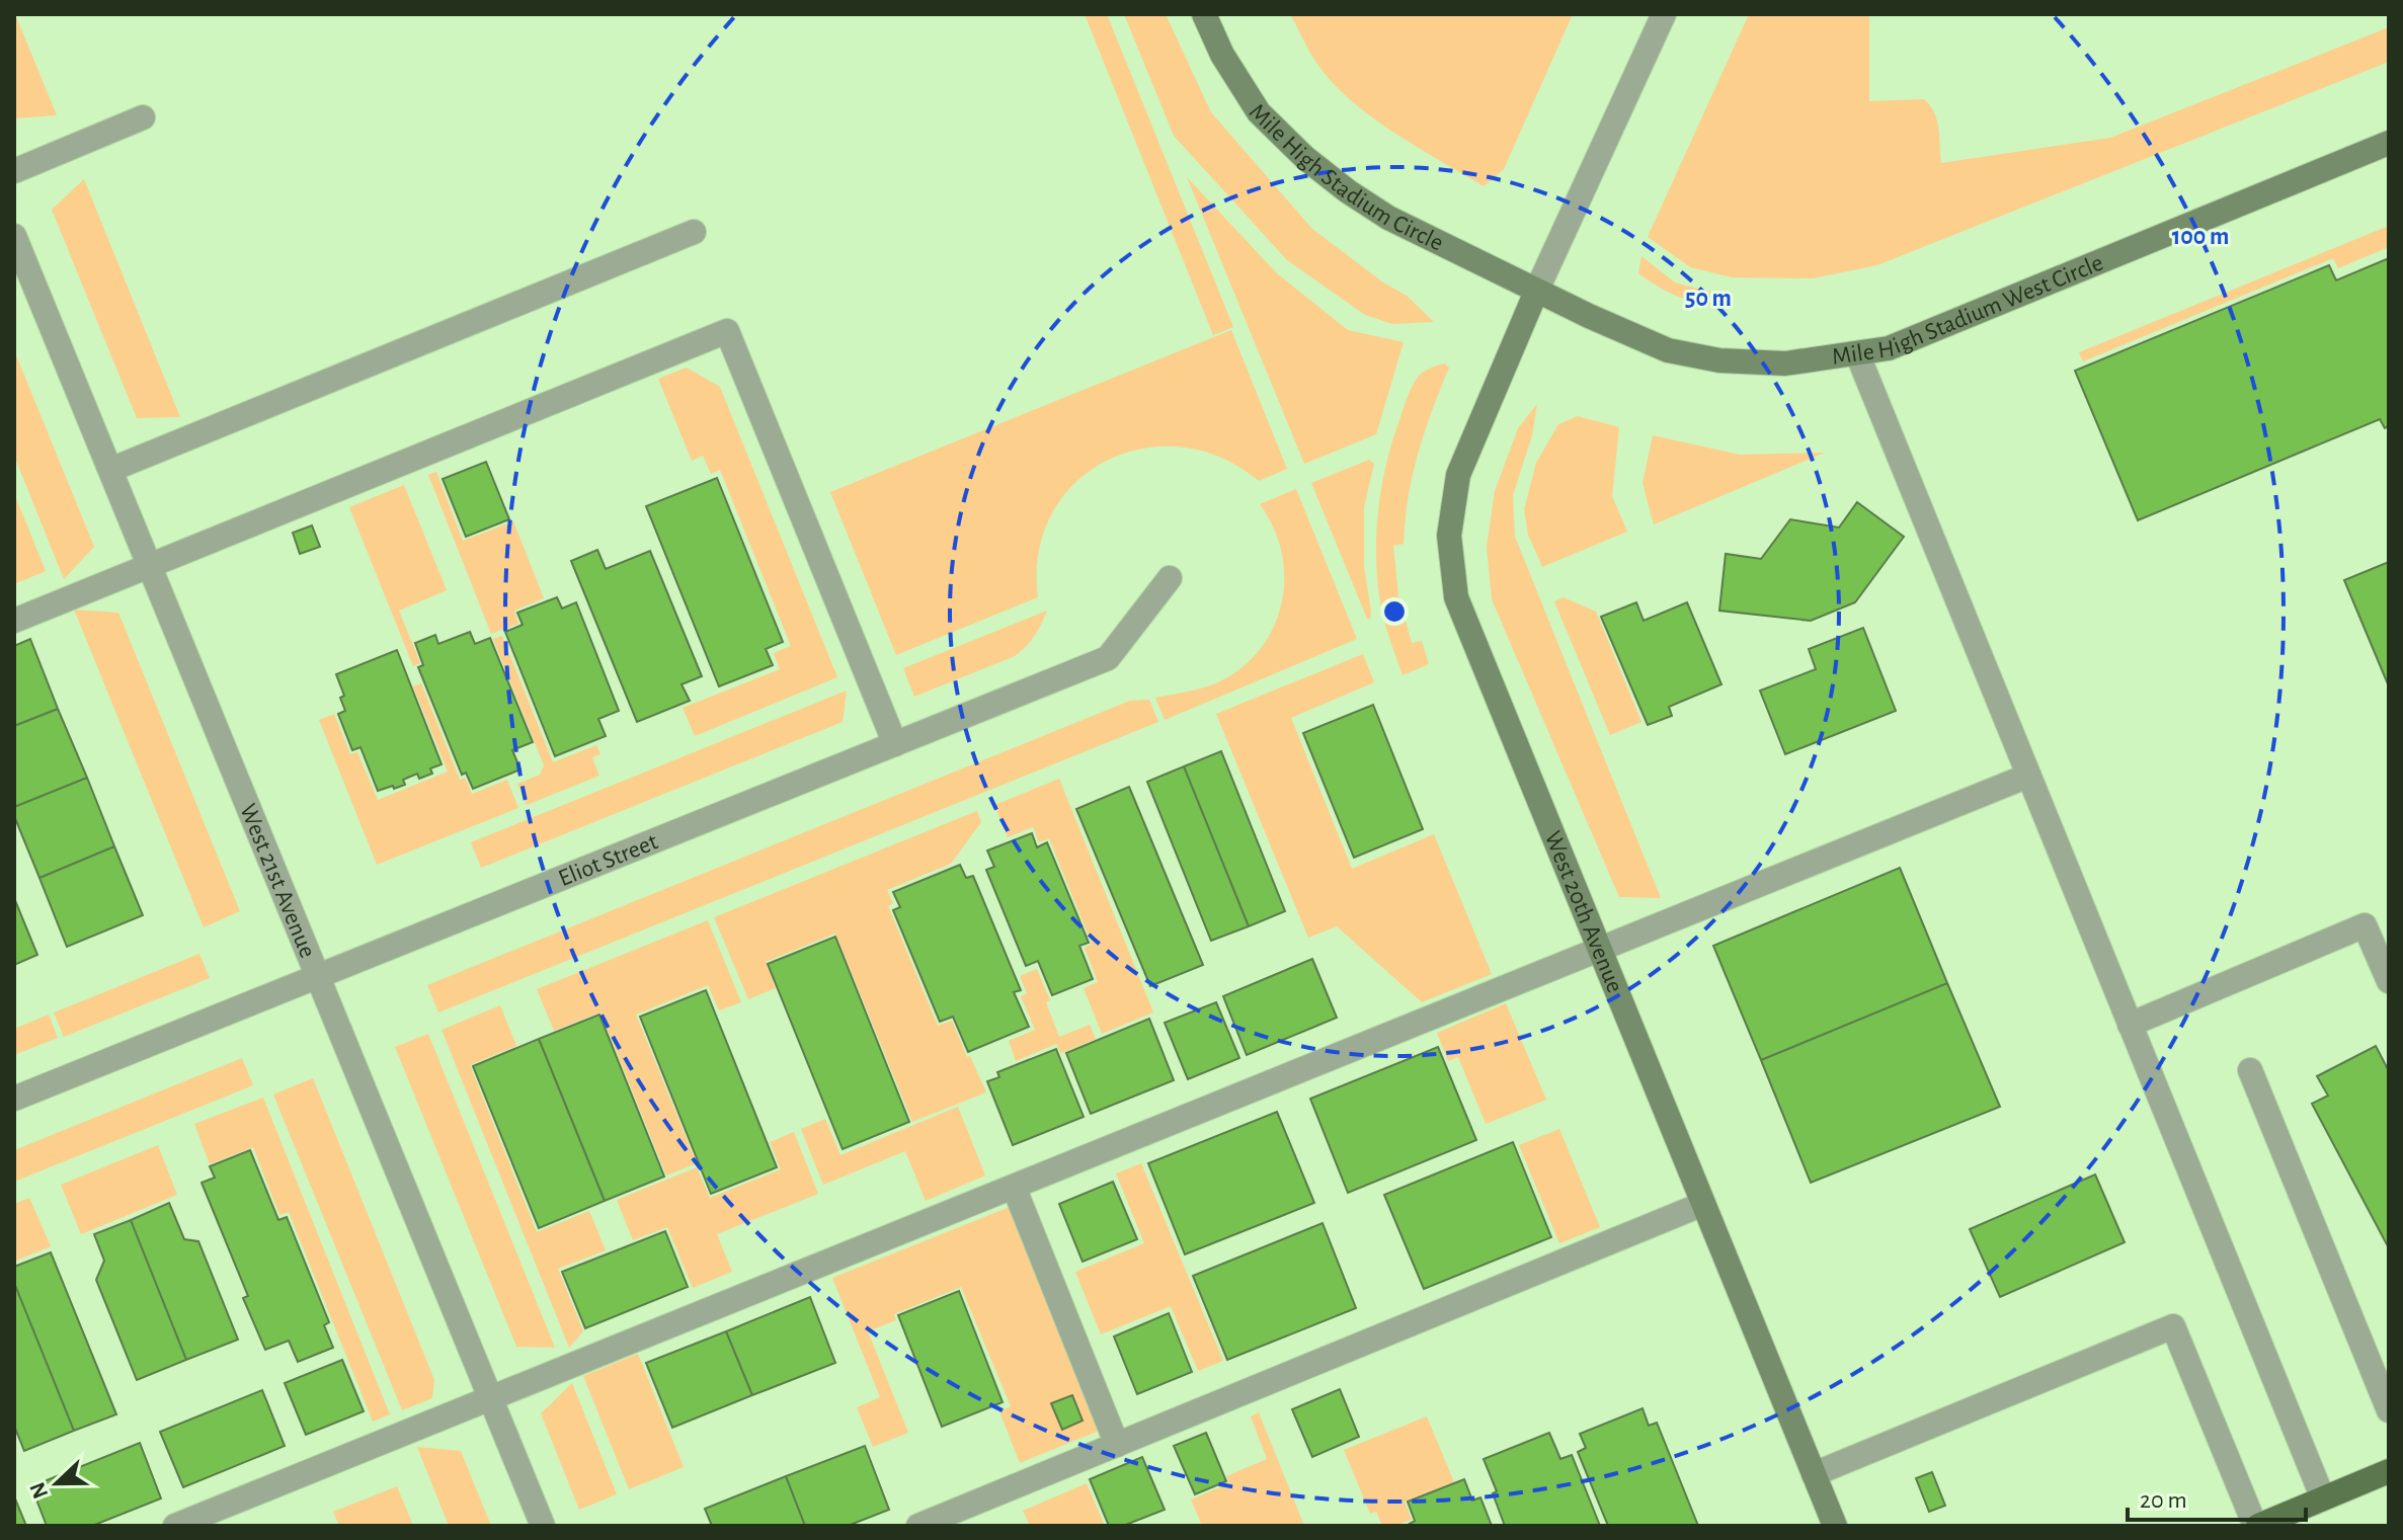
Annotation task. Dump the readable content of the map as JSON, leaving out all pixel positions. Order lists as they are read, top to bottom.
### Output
{
  "streets": {
    "street": [
      "Mile High Stadium Circle",
      "Mile High Stadium West Circle",
      "Eliot Street",
      "West 21st Avenue",
      "West 20th Avenue"
    ]
  },
  "crossings": [
    ["Mile High Stadium Circle", "Mile High Stadium West Circle"],
    ["Mile High Stadium Circle", "West 20th Avenue"],
    ["Mile High Stadium West Circle", "West 20th Avenue"],
    ["Eliot Street", "West 21st Avenue"]
  ],
  "scale_bar": "20 m",
  "north": "left",
  "rings": ["100 m", "50 m"]
}
